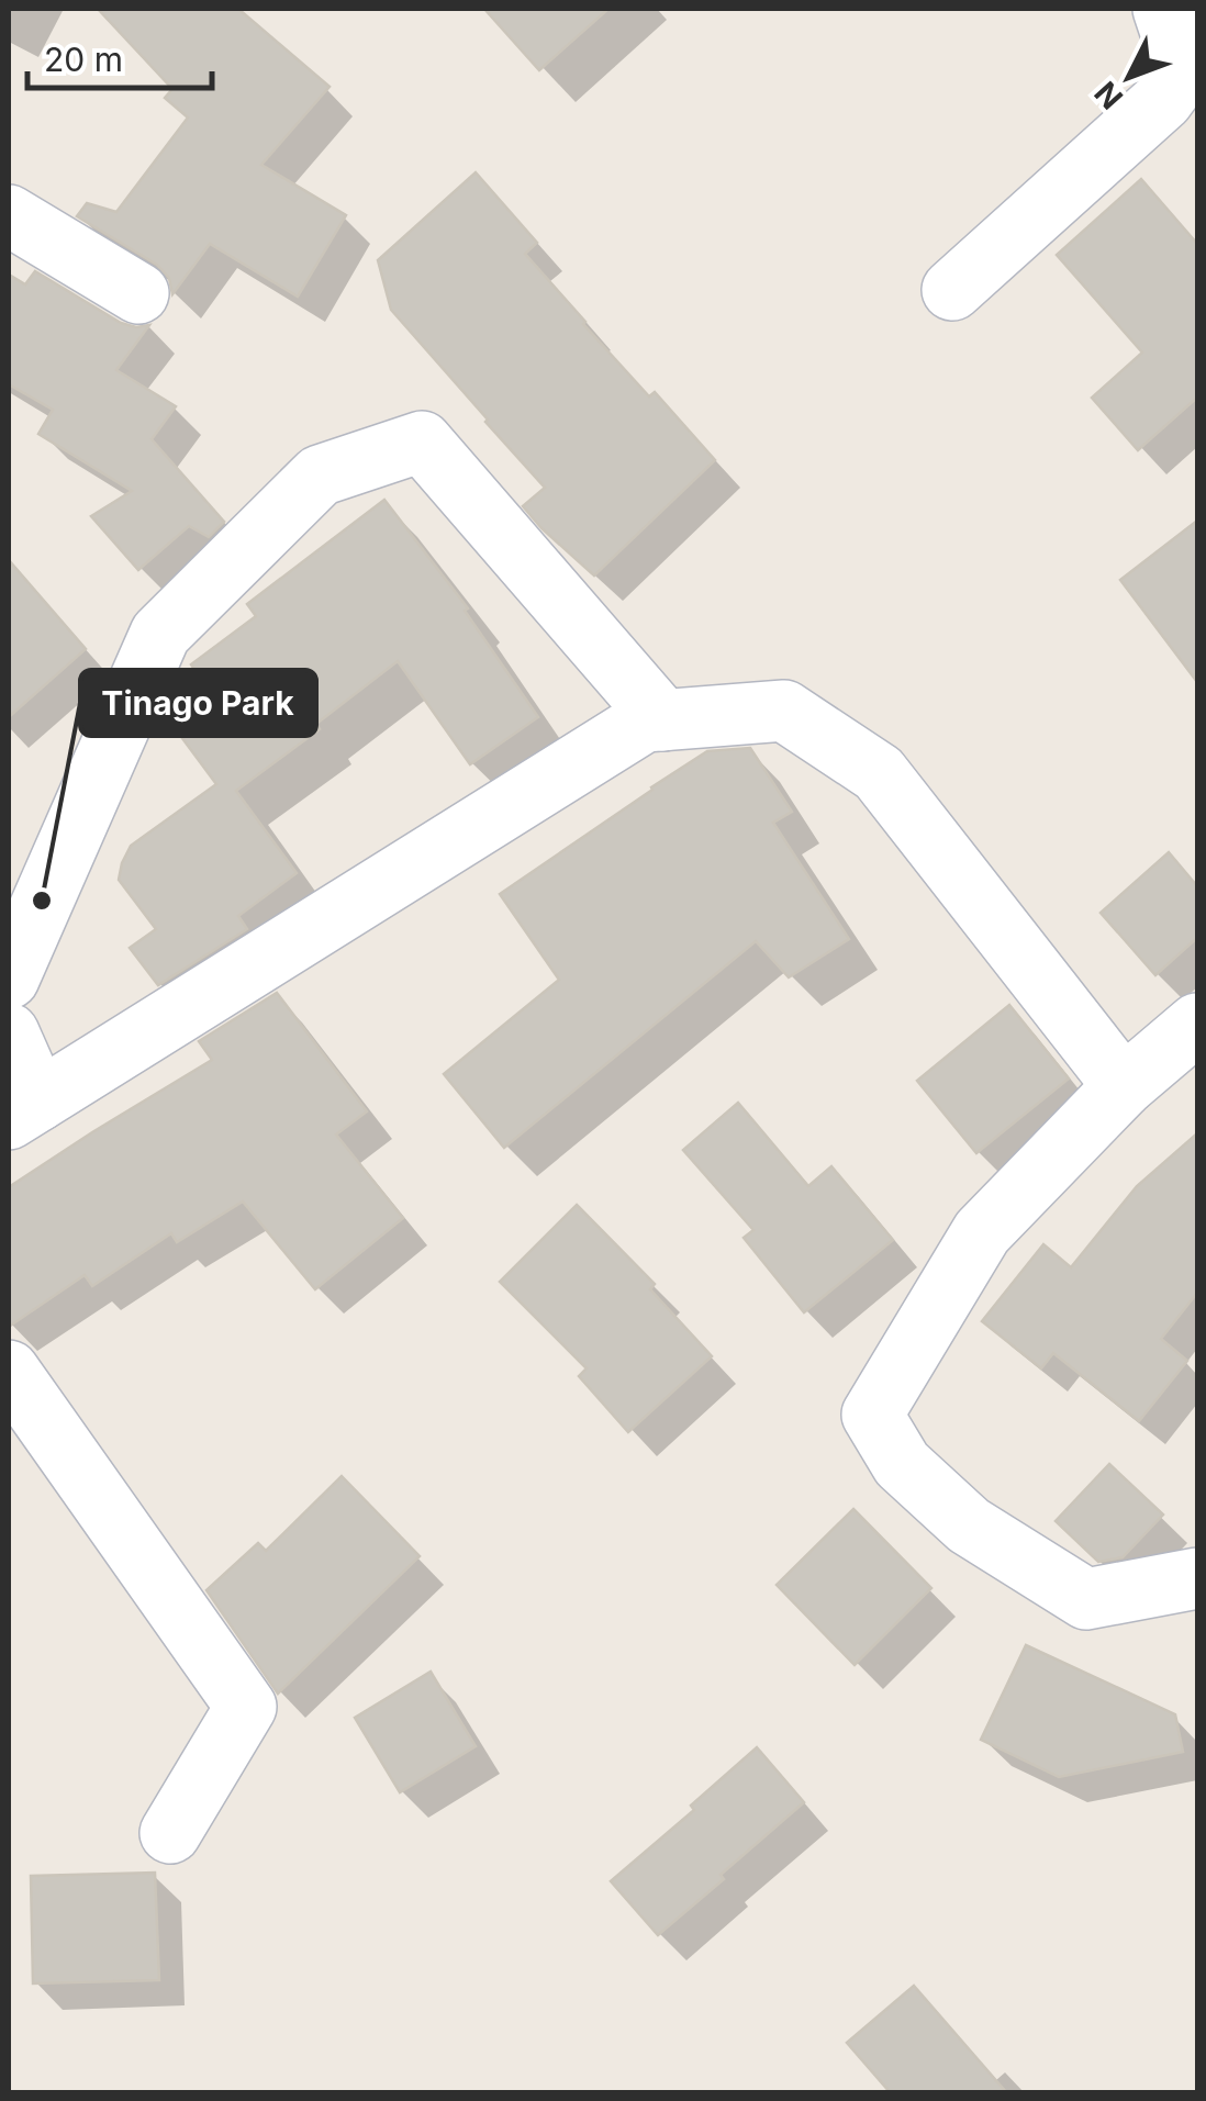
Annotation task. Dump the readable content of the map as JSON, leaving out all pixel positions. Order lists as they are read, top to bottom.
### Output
{
  "places": ["Tinago Park"],
  "scale_bar": "20 m",
  "north": "bottom left"
}
